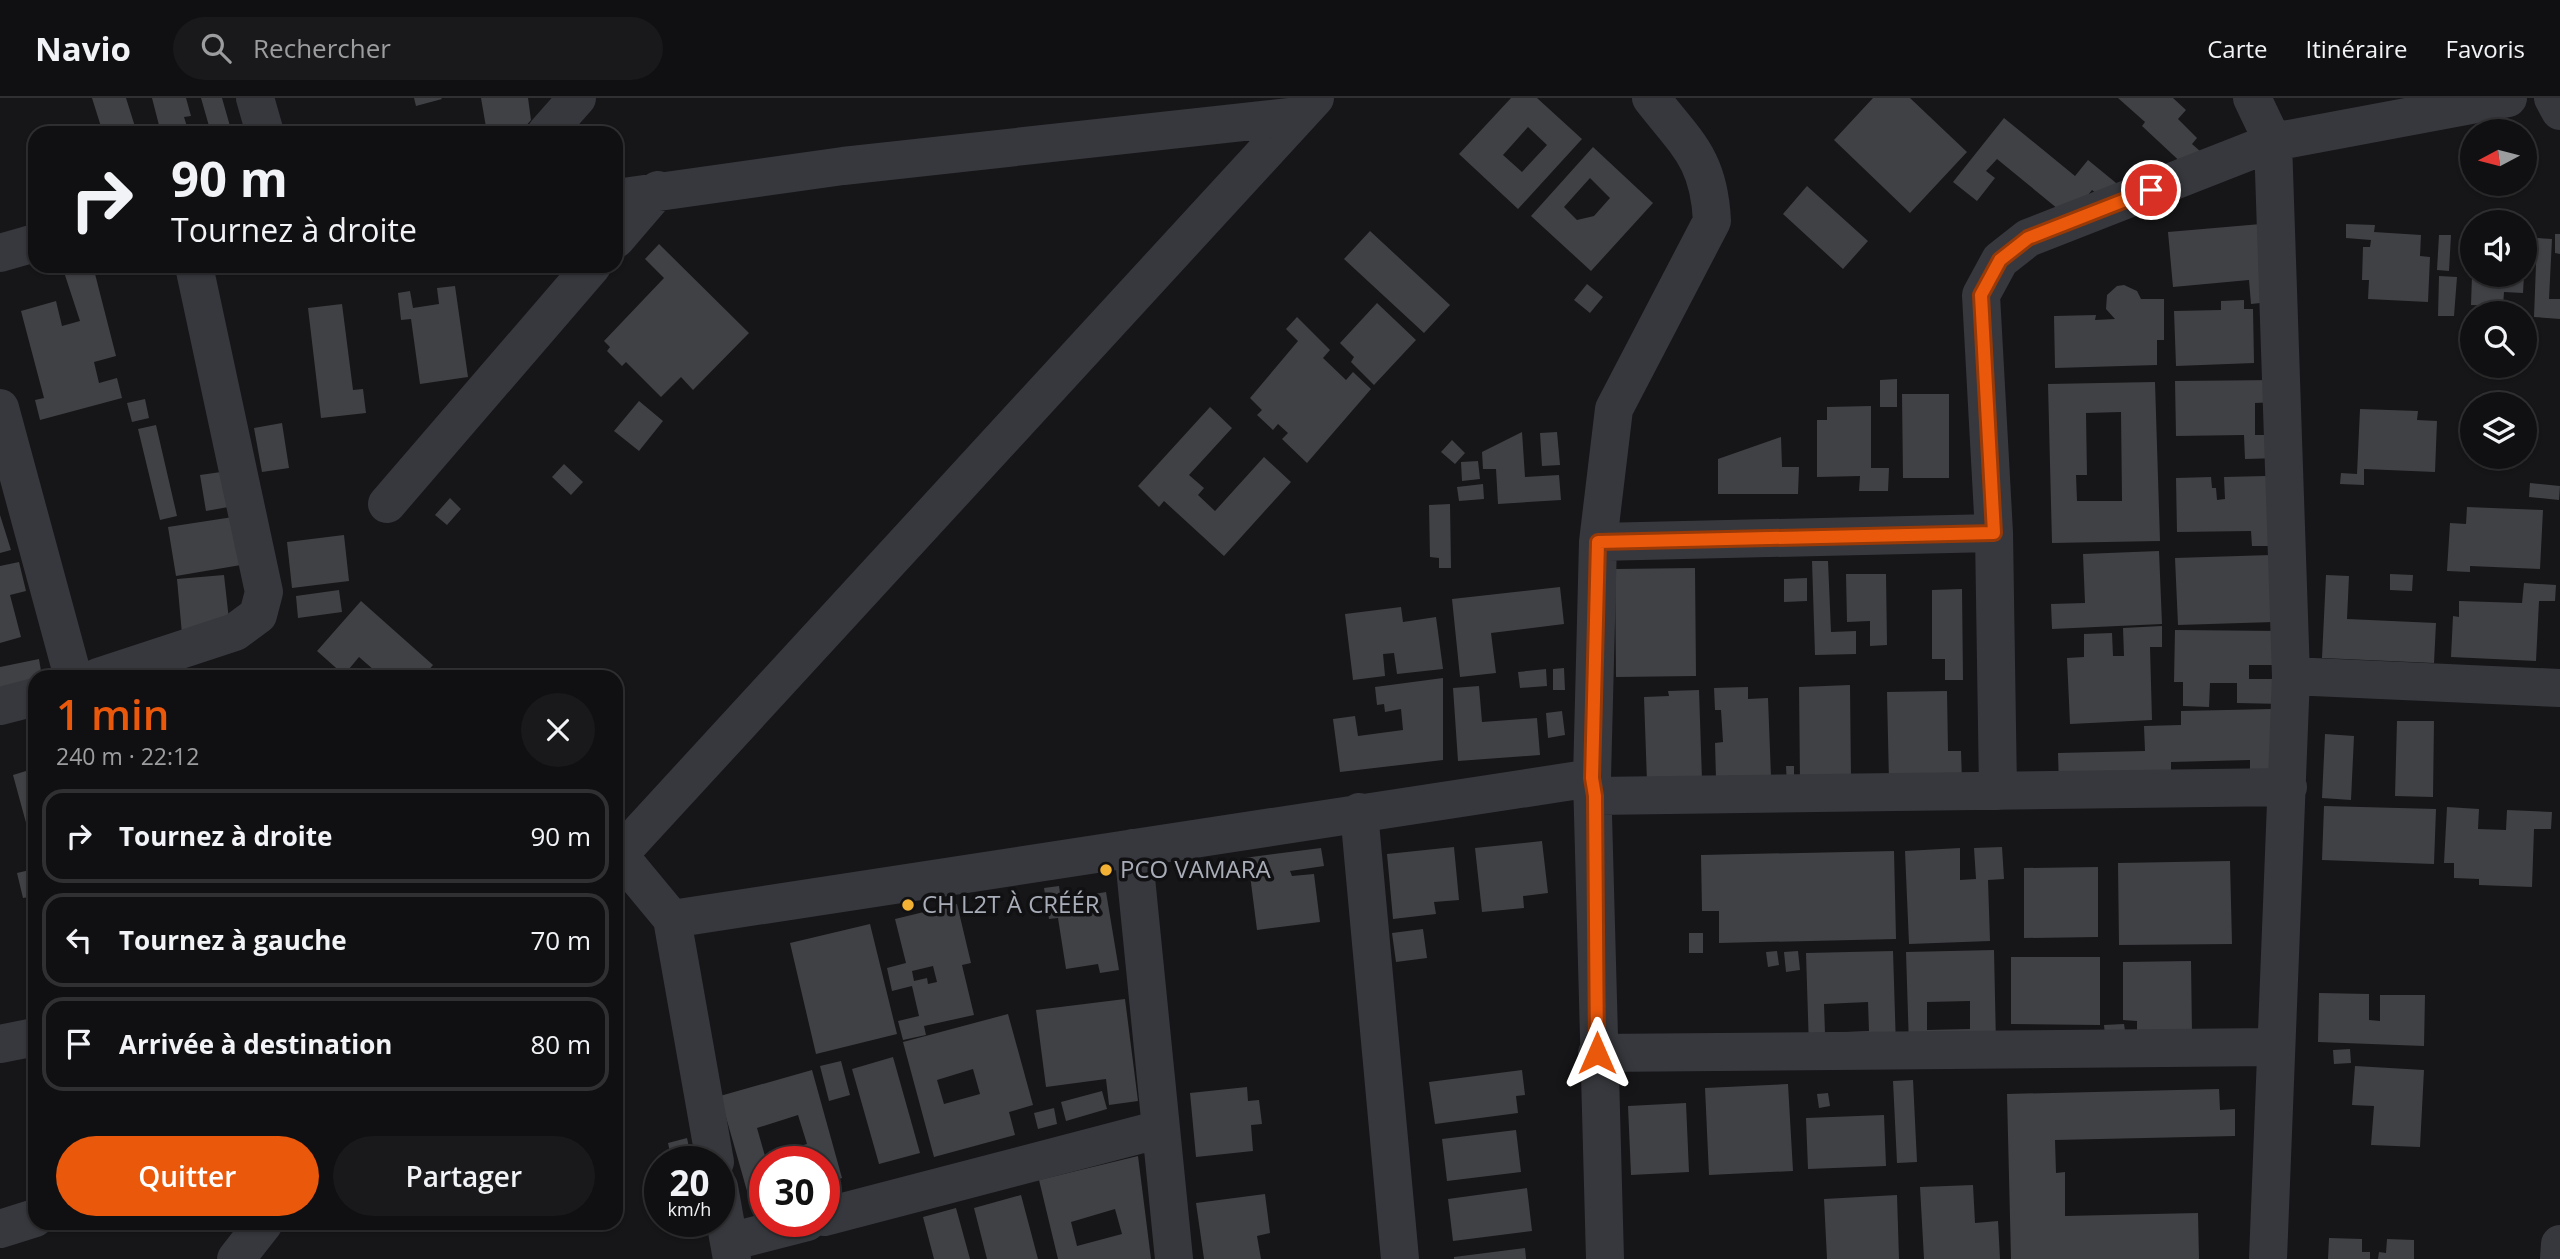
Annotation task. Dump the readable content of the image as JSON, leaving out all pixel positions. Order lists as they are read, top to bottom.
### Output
{
  "places": ["PCO VAMARA", "CH L2T À CRÉÉR"],
  "north": "left",
  "page": {
    "header": "Navio",
    "search": "Rechercher",
    "nav": ["Carte", "Itinéraire", "Favoris"],
    "turn": ["90 m", "Tournez à droite"],
    "heading": ["1 min", "240 m · 22:12"],
    "list": [
      {
        "name": "Tournez à droite",
        "value": "90 m"
      },
      {
        "name": "Tournez à gauche",
        "value": "70 m"
      },
      {
        "name": "Arrivée à destination",
        "value": "80 m"
      }
    ],
    "buttons": ["Quitter", "Partager"],
    "speed": "20 km/h",
    "limit": "30"
  }
}
